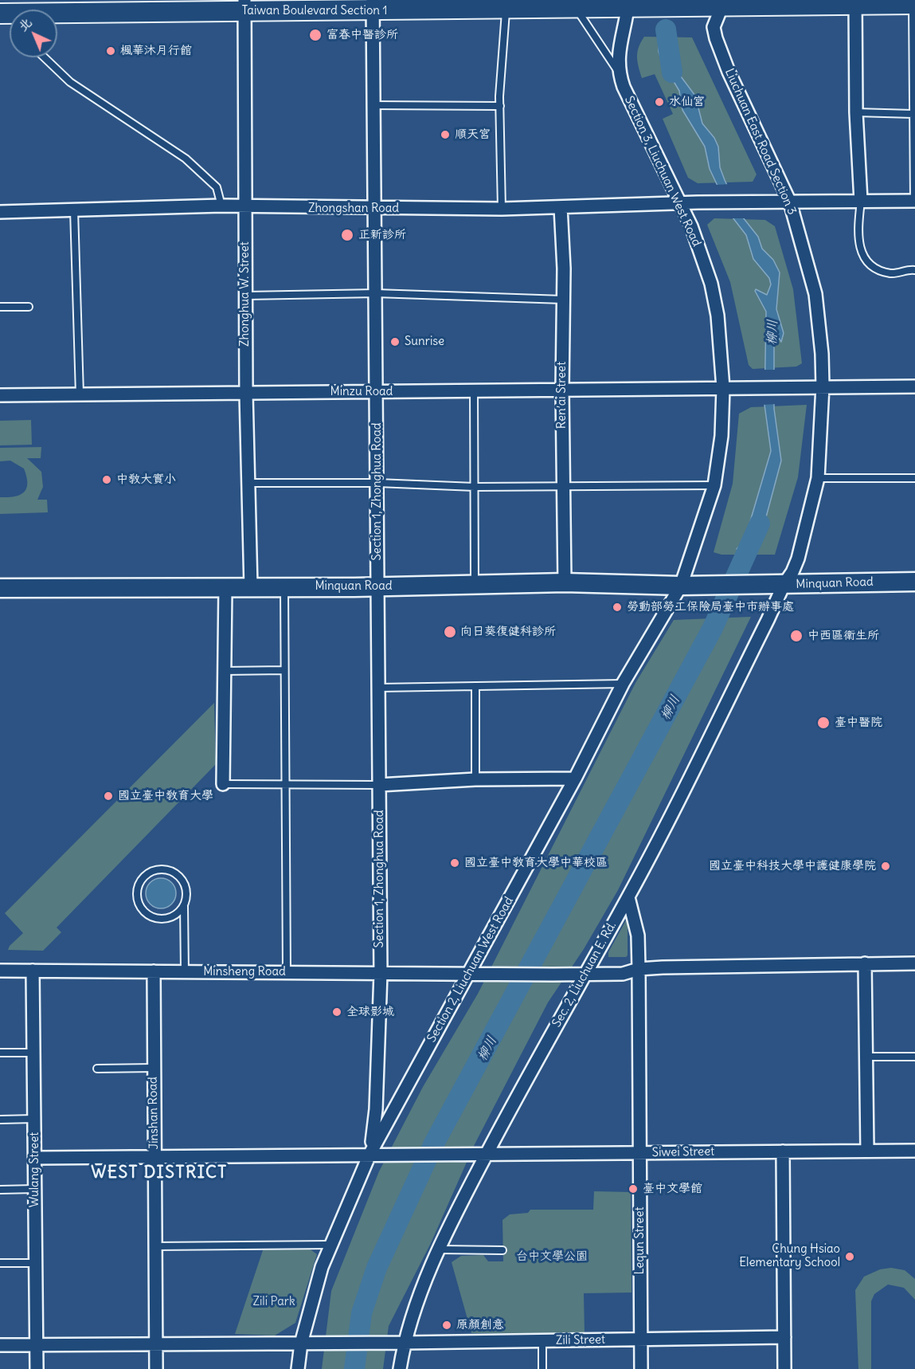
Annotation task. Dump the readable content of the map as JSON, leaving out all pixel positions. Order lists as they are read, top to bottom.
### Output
{
  "streets": {
    "main road": ["Taiwan Boulevard Section 1", "Minquan Road"],
    "street": [
      "Liuchuan East Road Section 3",
      "Section 3, Liuchuan West Road",
      "Zhongshan Road",
      "Zhonghua W. Street",
      "Minzu Road",
      "Ren’ai Street",
      "Section 1, Zhonghua Road",
      "Section 2, Liuchuan West Road",
      "Minsheng Road",
      "Sec. 2, Liuchuan E. Rd.",
      "Jinshan Road",
      "Siwei Street",
      "Wulang Street",
      "Lequn Street",
      "Zili Street"
    ]
  },
  "crossings": [
    ["Taiwan Boulevard Section 1", "Liuchuan East Road Section 3"],
    ["Taiwan Boulevard Section 1", "Section 3, Liuchuan West Road"],
    ["Taiwan Boulevard Section 1", "Zhonghua W. Street"],
    ["Taiwan Boulevard Section 1", "Section 1, Zhonghua Road"],
    ["Liuchuan East Road Section 3", "Zhongshan Road"],
    ["Liuchuan East Road Section 3", "Minzu Road"],
    ["Liuchuan East Road Section 3", "Minquan Road"],
    ["Liuchuan East Road Section 3", "Sec. 2, Liuchuan E. Rd."],
    ["Section 3, Liuchuan West Road", "Zhongshan Road"],
    ["Section 3, Liuchuan West Road", "Minzu Road"],
    ["Section 3, Liuchuan West Road", "Minquan Road"],
    ["Section 3, Liuchuan West Road", "Section 2, Liuchuan West Road"],
    ["Zhongshan Road", "Zhonghua W. Street"],
    ["Zhongshan Road", "Ren’ai Street"],
    ["Zhongshan Road", "Section 1, Zhonghua Road"],
    ["Zhonghua W. Street", "Minzu Road"],
    ["Zhonghua W. Street", "Minquan Road"],
    ["Minzu Road", "Ren’ai Street"],
    ["Minzu Road", "Section 1, Zhonghua Road"],
    ["Ren’ai Street", "Minquan Road"],
    ["Section 1, Zhonghua Road", "Minquan Road"],
    ["Section 1, Zhonghua Road", "Section 2, Liuchuan West Road"],
    ["Section 1, Zhonghua Road", "Minsheng Road"],
    ["Section 1, Zhonghua Road", "Siwei Street"],
    ["Minquan Road", "Section 2, Liuchuan West Road"],
    ["Minquan Road", "Sec. 2, Liuchuan E. Rd."],
    ["Section 2, Liuchuan West Road", "Minsheng Road"],
    ["Section 2, Liuchuan West Road", "Siwei Street"],
    ["Section 2, Liuchuan West Road", "Zili Street"],
    ["Minsheng Road", "Sec. 2, Liuchuan E. Rd."],
    ["Minsheng Road", "Jinshan Road"],
    ["Minsheng Road", "Wulang Street"],
    ["Sec. 2, Liuchuan E. Rd.", "Siwei Street"],
    ["Sec. 2, Liuchuan E. Rd.", "Lequn Street"],
    ["Sec. 2, Liuchuan E. Rd.", "Zili Street"],
    ["Siwei Street", "Lequn Street"],
    ["Lequn Street", "Zili Street"]
  ],
  "districts": ["WEST DISTRICT"],
  "water": ["柳川"],
  "parks": ["台中文學公園", "Zili Park"],
  "places": [
    "富春中醫診所",
    "楓華沐月行館",
    "水仙宮",
    "順天宮",
    "正新診所",
    "Sunrise",
    "中教大實小",
    "勞動部勞工保險局臺中市辦事處",
    "向日葵復健科診所",
    "中西區衛生所",
    "臺中醫院",
    "國立臺中教育大學",
    "國立臺中教育大學中華校區",
    "國立臺中科技大學中護健康學院",
    "全球影城",
    "臺中文學館",
    "Chung Hsiao Elementary School",
    "原顏創意"
  ],
  "north": "top left"
}
